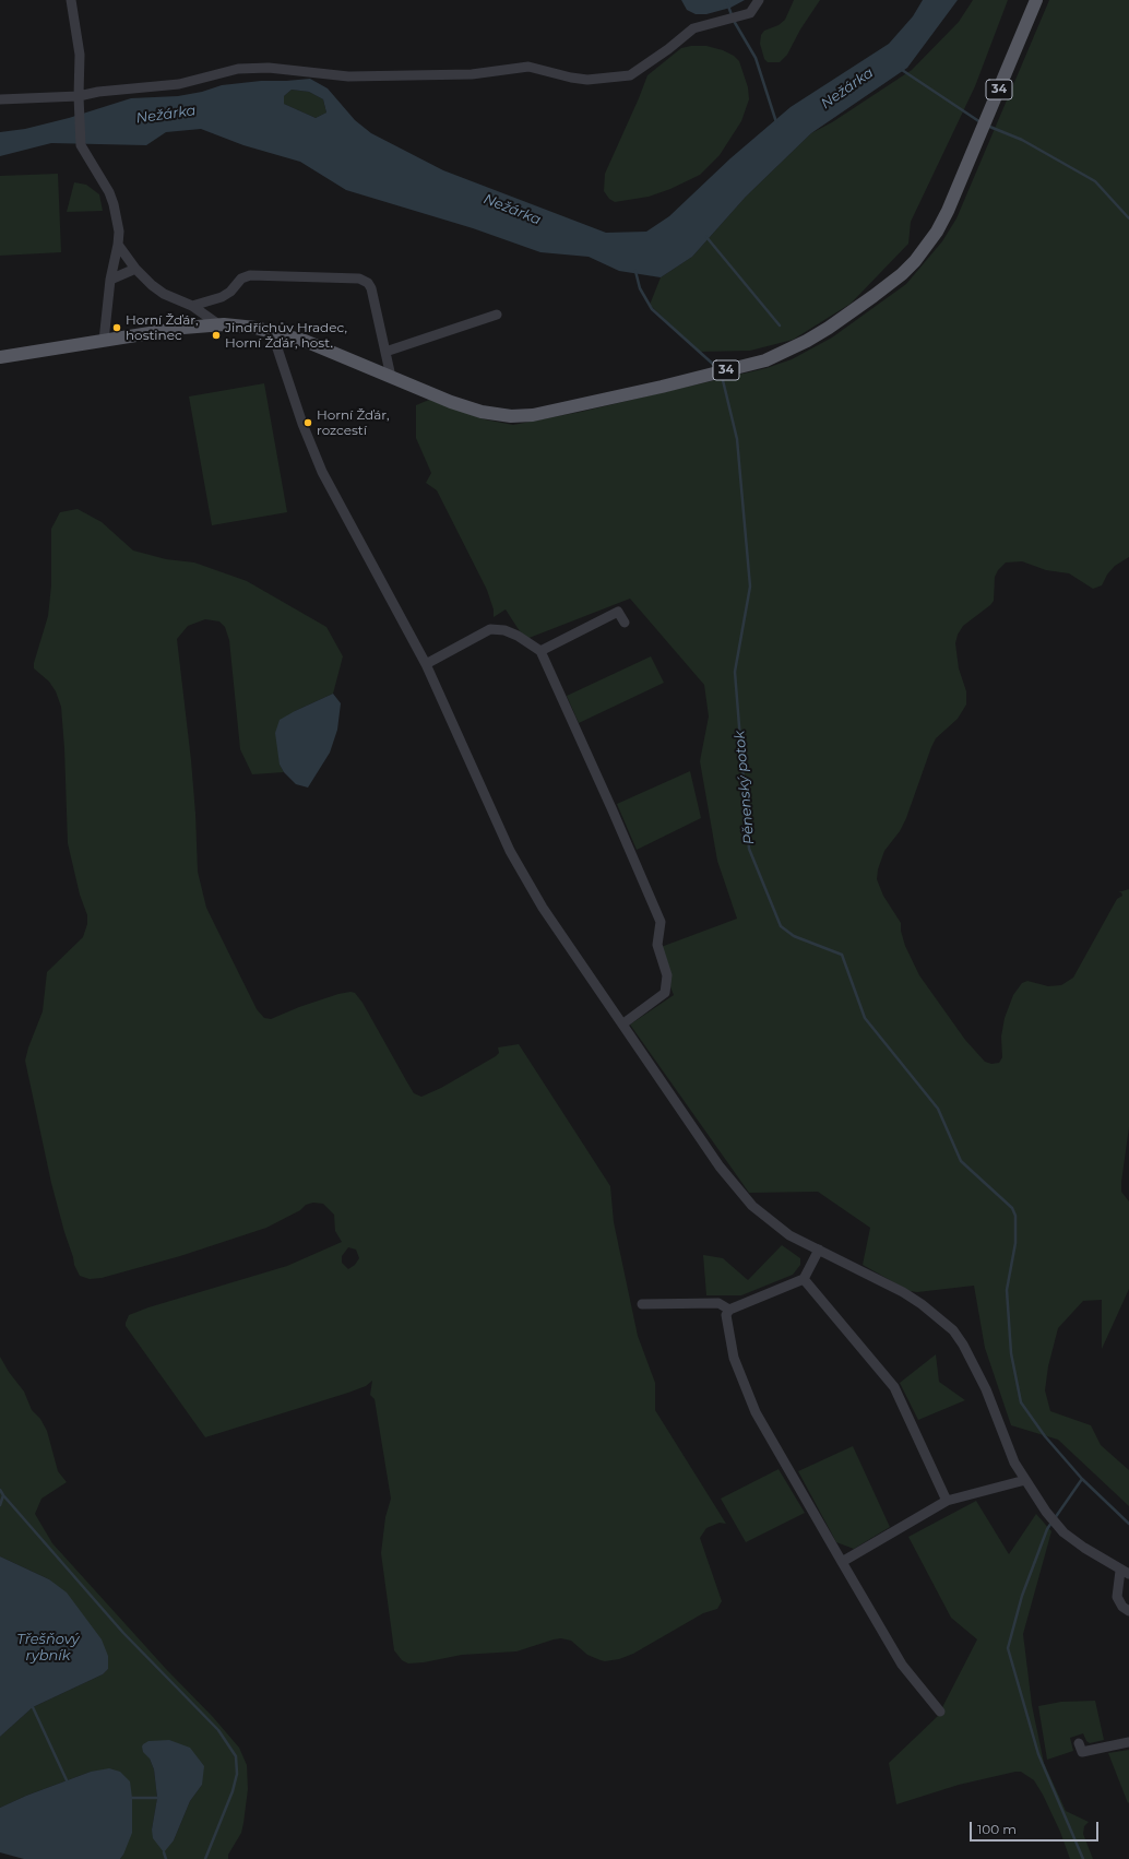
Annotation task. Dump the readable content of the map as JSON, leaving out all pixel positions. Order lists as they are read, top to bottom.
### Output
{
  "streets": {
    "main road": ["34"]
  },
  "water": ["Nežárka", "Pěnenský potok", "Třešňový rybník"],
  "places": ["Horní Žďár, hostinec", "Jindřichův Hradec, Horní Žďár, host.", "Horní Žďár, rozcestí"],
  "scale_bar": "100 m"
}
